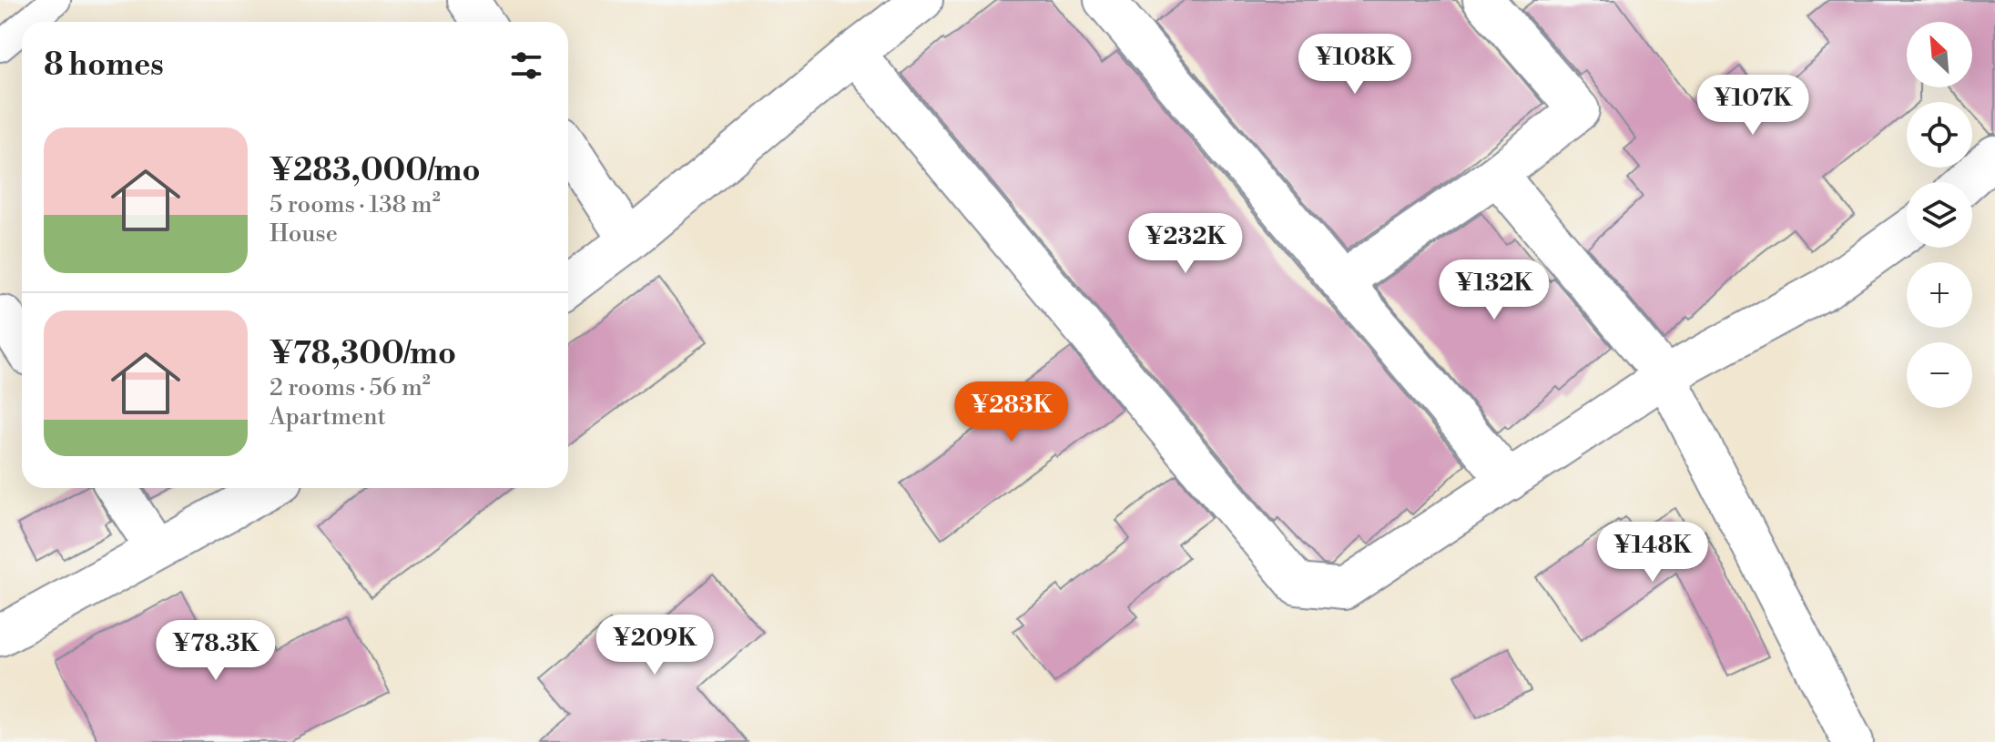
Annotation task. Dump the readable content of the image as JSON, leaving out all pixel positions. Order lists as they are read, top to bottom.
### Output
{
  "north": "top left",
  "page": {
    "map_buttons": ["+", "−"],
    "heading": "8 homes",
    "price": [
      "¥108K",
      "¥107K",
      "¥232K",
      "¥132K",
      "¥283K",
      "¥148K",
      "¥209K",
      "¥78.3K"
    ],
    "list": [
      {
        "name": "¥283,000/mo",
        "note": "5 rooms · 138 m² · House"
      },
      {
        "name": "¥78,300/mo",
        "note": "2 rooms · 56 m² · Apartment"
      }
    ]
  }
}
